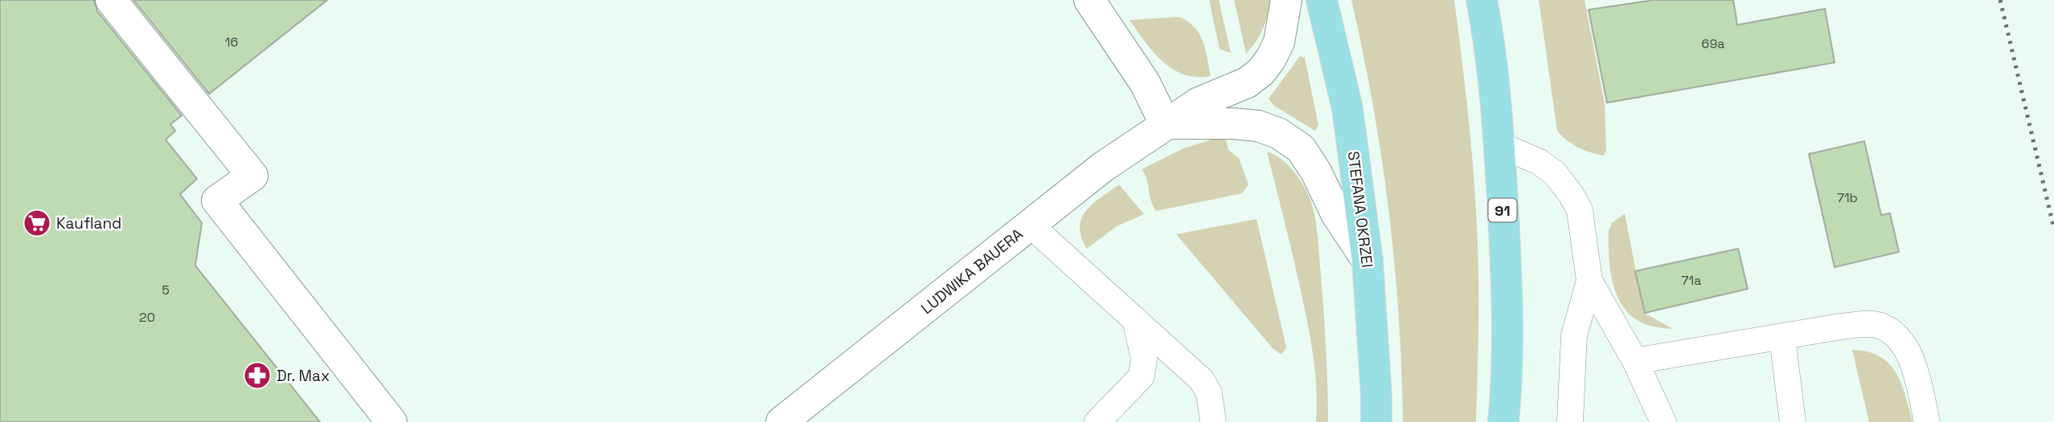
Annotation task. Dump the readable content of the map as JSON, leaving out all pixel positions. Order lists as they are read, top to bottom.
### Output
{
  "streets": {
    "main road": ["STEFANA OKRZEI", "91"],
    "street": ["LUDWIKA BAUERA"]
  },
  "places": {
    "supermarket": ["Kaufland"],
    "pharmacy": ["Dr. Max"]
  },
  "house_numbers": [
    "16",
    "69a",
    "71b",
    "71a",
    "5",
    "20"
  ]
}
